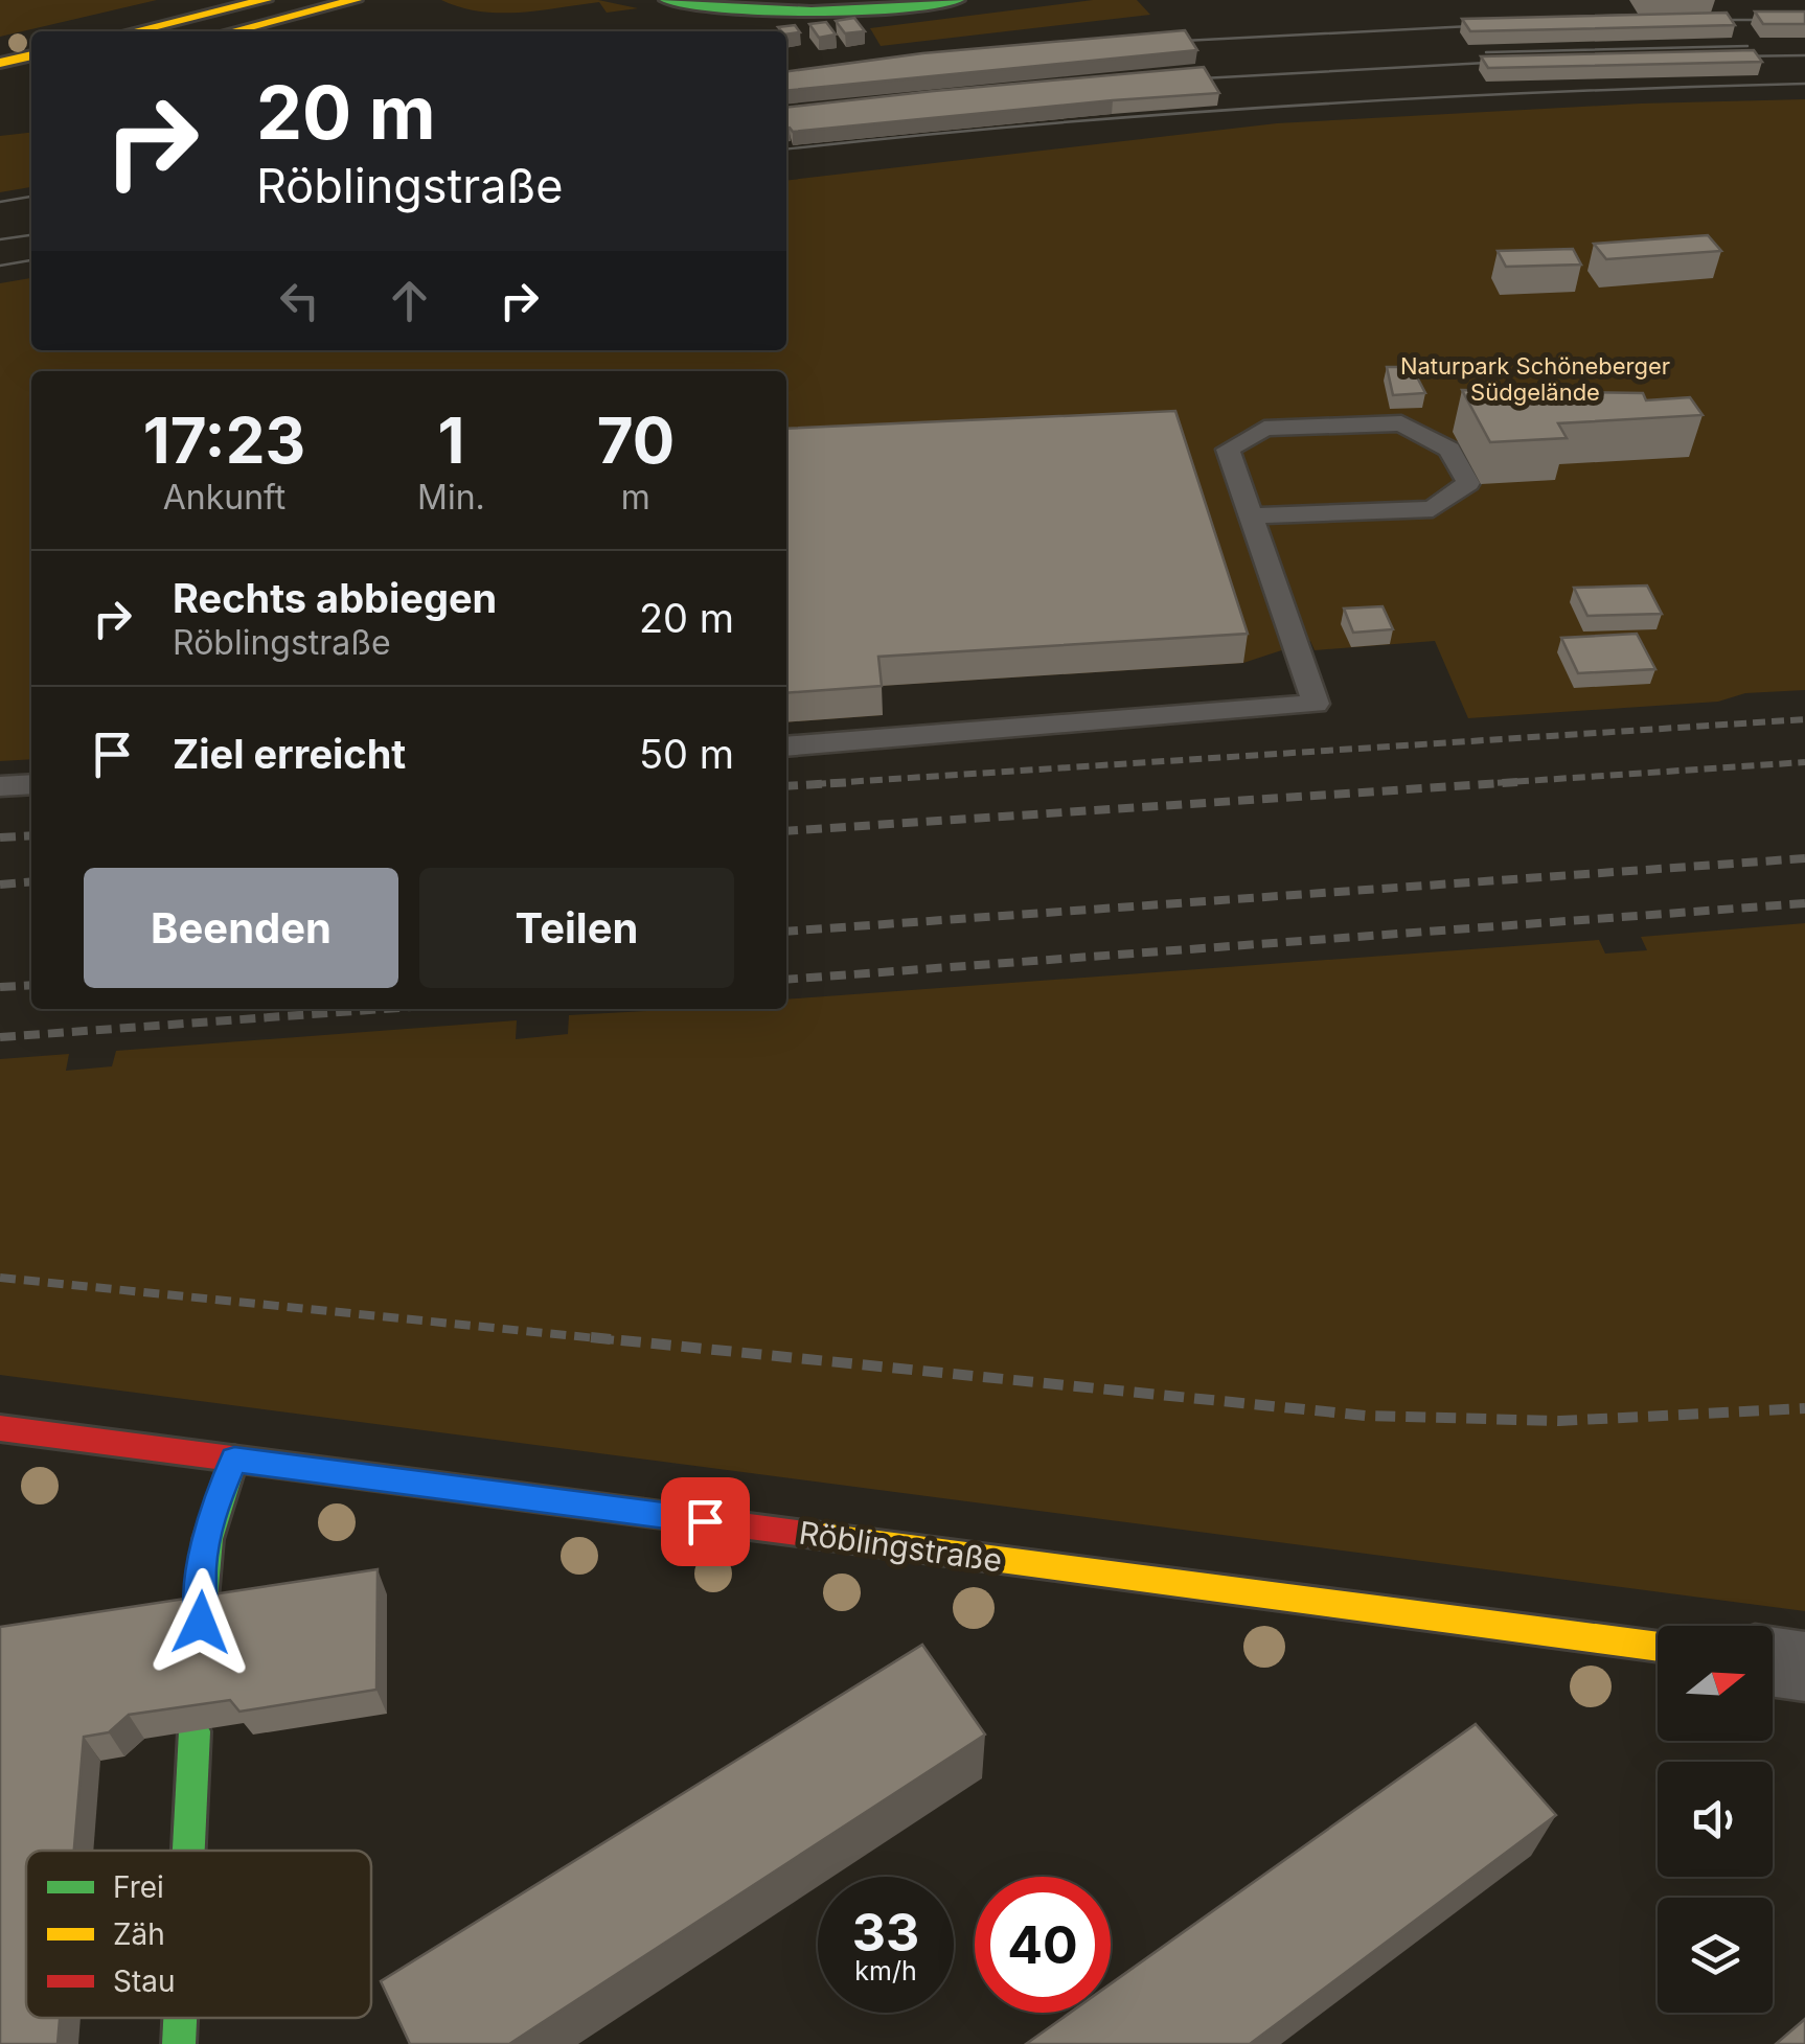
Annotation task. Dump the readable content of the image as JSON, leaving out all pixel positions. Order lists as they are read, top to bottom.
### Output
{
  "streets": {
    "street": ["Röblingstraße"]
  },
  "parks": ["Naturpark Schöneberger Südgelände"],
  "legend": ["Frei", "Zäh", "Stau"],
  "north": "right",
  "page": {
    "turn": ["20 m", "Röblingstraße"],
    "eta": [
      "17:23",
      "Ankunft",
      "1",
      "Min.",
      "70",
      "m"
    ],
    "list": [
      {
        "name": "Rechts abbiegen",
        "note": "Röblingstraße",
        "value": "20 m"
      },
      {
        "name": "Ziel erreicht",
        "value": "50 m"
      }
    ],
    "buttons": ["Beenden", "Teilen"],
    "speed": "33 km/h",
    "limit": "40"
  }
}
